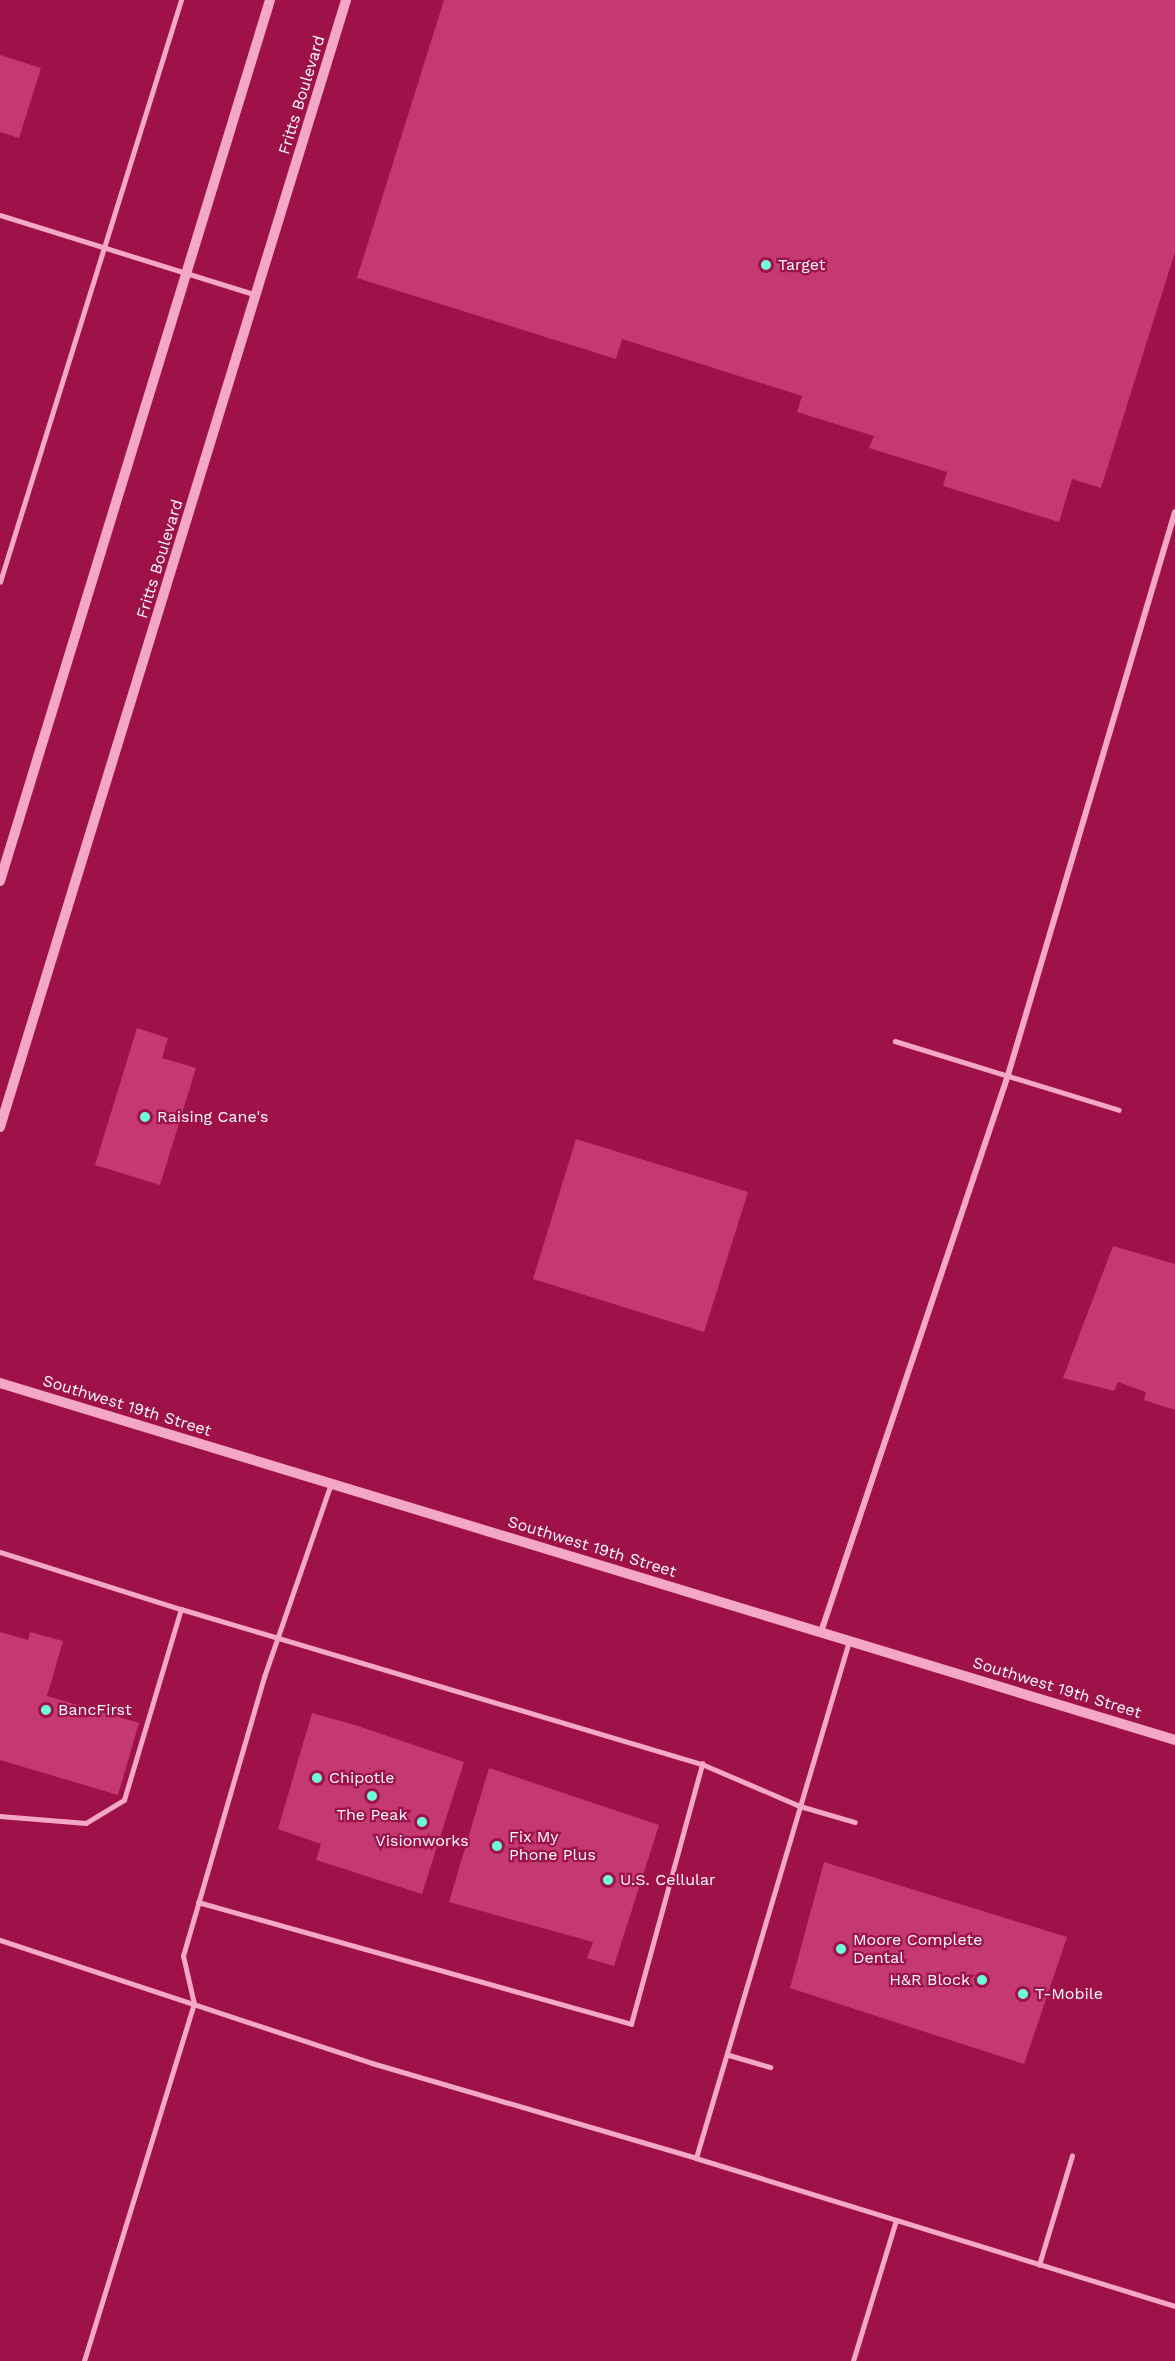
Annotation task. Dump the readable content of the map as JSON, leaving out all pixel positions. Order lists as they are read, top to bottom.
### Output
{
  "streets": {
    "street": ["Fritts Boulevard", "Southwest 19th Street"]
  },
  "places": [
    "Target",
    "Raising Cane's",
    "BancFirst",
    "Chipotle",
    "The Peak",
    "Visionworks",
    "Fix My Phone Plus",
    "U.S. Cellular",
    "Moore Complete Dental",
    "H&R Block",
    "T-Mobile"
  ]
}
